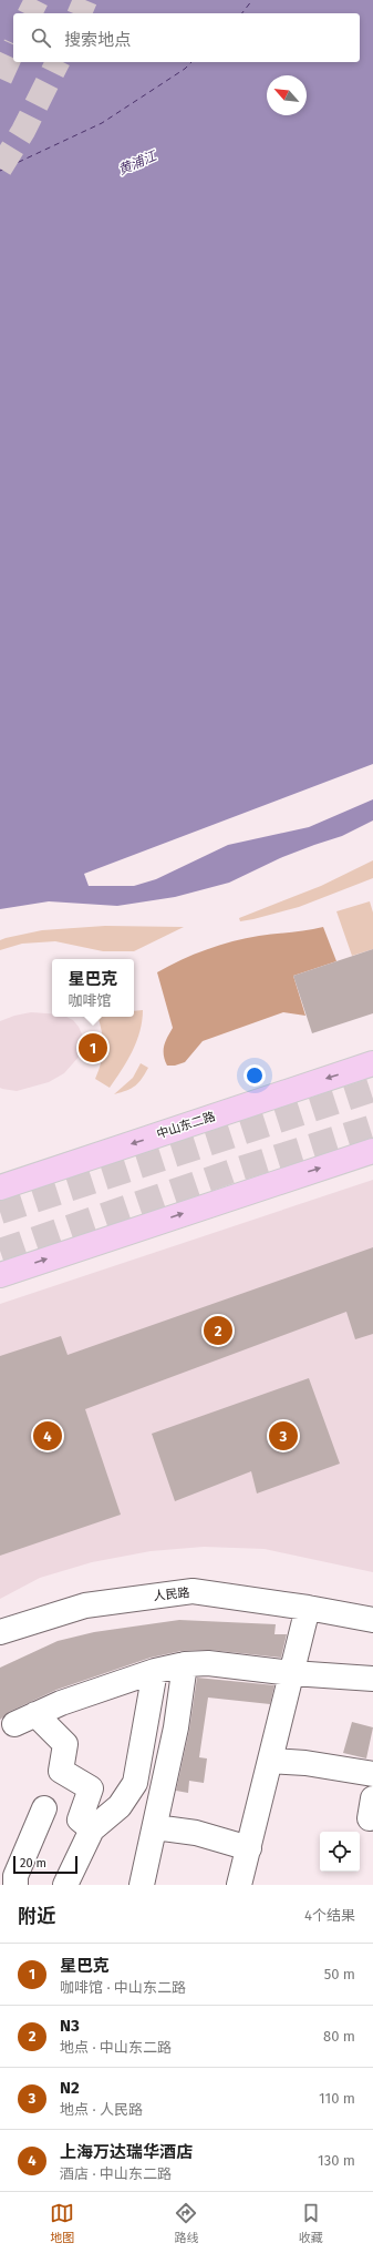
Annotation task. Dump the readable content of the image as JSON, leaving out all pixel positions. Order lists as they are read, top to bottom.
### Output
{
  "streets": {
    "main road": ["中山东二路"],
    "street": ["人民路"]
  },
  "water": ["黄浦江"],
  "scale_bar": "20 m",
  "north": "top left",
  "page": {
    "search": "搜索地点",
    "popup": ["星巴克", "咖啡馆"],
    "pins": [
      "1",
      "2",
      "3",
      "4"
    ],
    "scale": "20 m",
    "heading": ["附近", "4个结果"],
    "list": [
      {
        "mark": "1",
        "name": "星巴克",
        "note": "咖啡馆 · 中山东二路",
        "value": "50 m"
      },
      {
        "mark": "2",
        "name": "N3",
        "note": "地点 · 中山东二路",
        "value": "80 m"
      },
      {
        "mark": "3",
        "name": "N2",
        "note": "地点 · 人民路",
        "value": "110 m"
      },
      {
        "mark": "4",
        "name": "上海万达瑞华酒店",
        "note": "酒店 · 中山东二路",
        "value": "130 m"
      }
    ],
    "nav": ["地图", "路线", "收藏"]
  }
}
